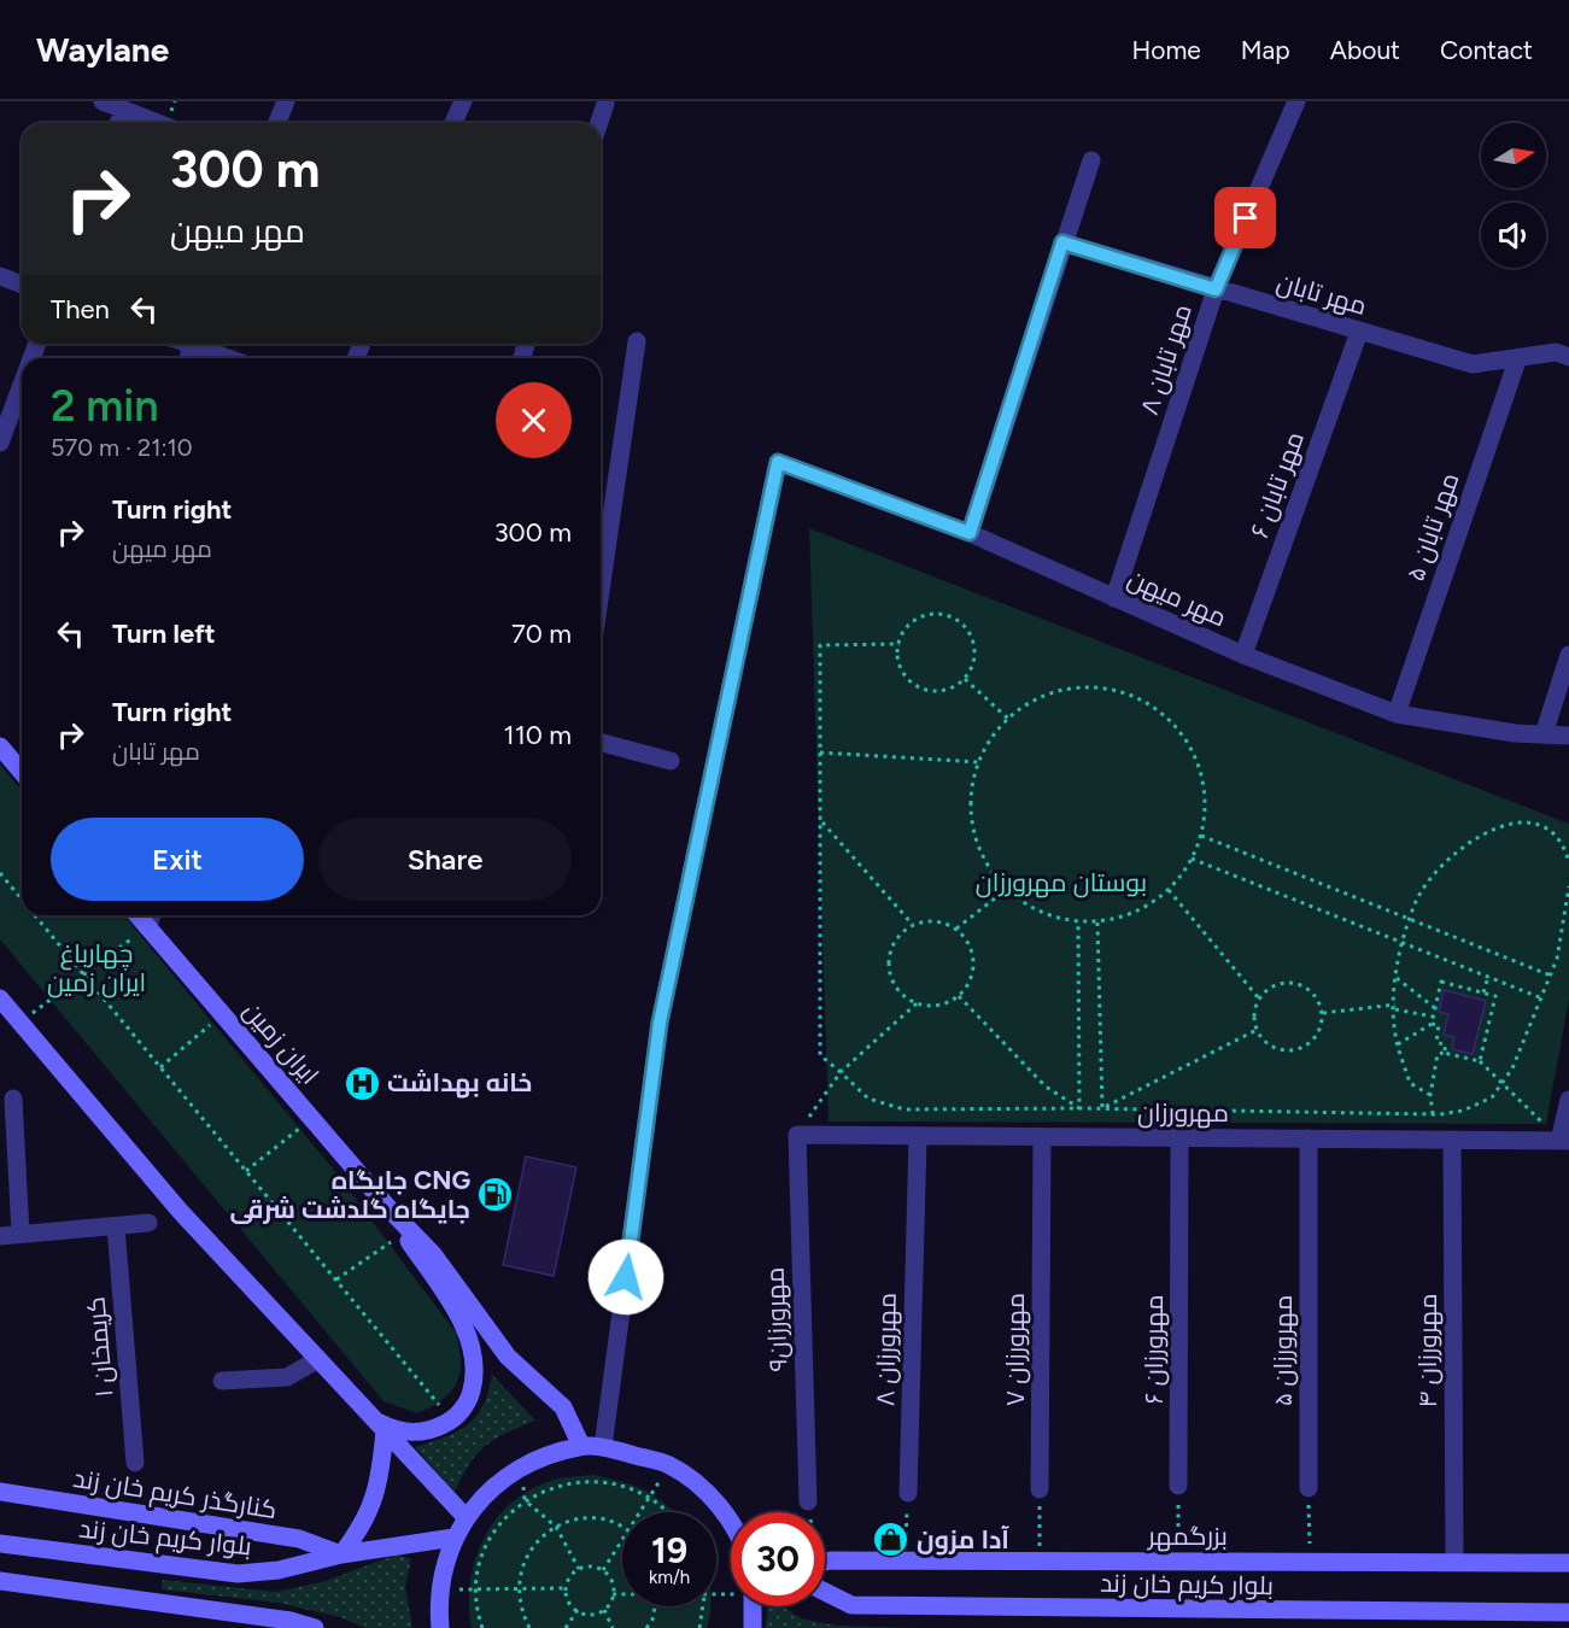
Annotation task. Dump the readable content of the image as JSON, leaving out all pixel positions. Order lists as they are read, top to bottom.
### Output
{
  "streets": {
    "main road": [
      "ایران زمین",
      "کنارگذر کریم خان زند",
      "بزرگمهر",
      "بلوار کریم خان زند"
    ],
    "street": [
      "مهر تابان",
      "مهر تابان ۸",
      "مهر تابان ۶",
      "مهر تابان ۵",
      "مهر میهن",
      "مهرورزان",
      "مهرورزان۹",
      "کریمخان ۱",
      "مهرورزان ۸",
      "مهرورزان ۷",
      "مهرورزان ۶",
      "مهرورزان ۵",
      "مهرورزان ۴"
    ]
  },
  "crossings": [
    ["مهر تابان", "مهر تابان ۸"],
    ["مهر تابان", "مهر تابان ۶"],
    ["مهر تابان", "مهر تابان ۵"],
    ["مهر تابان ۸", "مهر میهن"],
    ["مهر تابان ۶", "مهر میهن"],
    ["مهر تابان ۵", "مهر میهن"],
    ["مهرورزان", "مهرورزان۹"],
    ["مهرورزان", "مهرورزان ۸"],
    ["مهرورزان", "مهرورزان ۷"],
    ["مهرورزان", "مهرورزان ۶"],
    ["مهرورزان", "مهرورزان ۵"],
    ["مهرورزان", "مهرورزان ۴"],
    ["مهرورزان ۴", "بزرگمهر"],
    ["کنارگذر کریم خان زند", "بلوار کریم خان زند"]
  ],
  "parks": ["بوستان مهرورزان", "چهارباغ ایران زمین"],
  "places": {
    "hospital": ["خانه بهداشت"],
    "fuel station": ["جایگاه CNG جایگاه گلدشت شرقی"],
    "shop": ["آدا مزون"]
  },
  "north": "right",
  "page": {
    "header": "Waylane",
    "nav": [
      "Home",
      "Map",
      "About",
      "Contact"
    ],
    "turn": ["300 m", "مهر میهن"],
    "then": "Then",
    "heading": ["2 min", "570 m · 21:10"],
    "list": [
      {
        "name": "Turn right",
        "note": "مهر میهن",
        "value": "300 m"
      },
      {
        "name": "Turn left",
        "value": "70 m"
      },
      {
        "name": "Turn right",
        "note": "مهر تابان",
        "value": "110 m"
      }
    ],
    "buttons": ["Exit", "Share"],
    "speed": "19 km/h",
    "limit": "30"
  }
}
